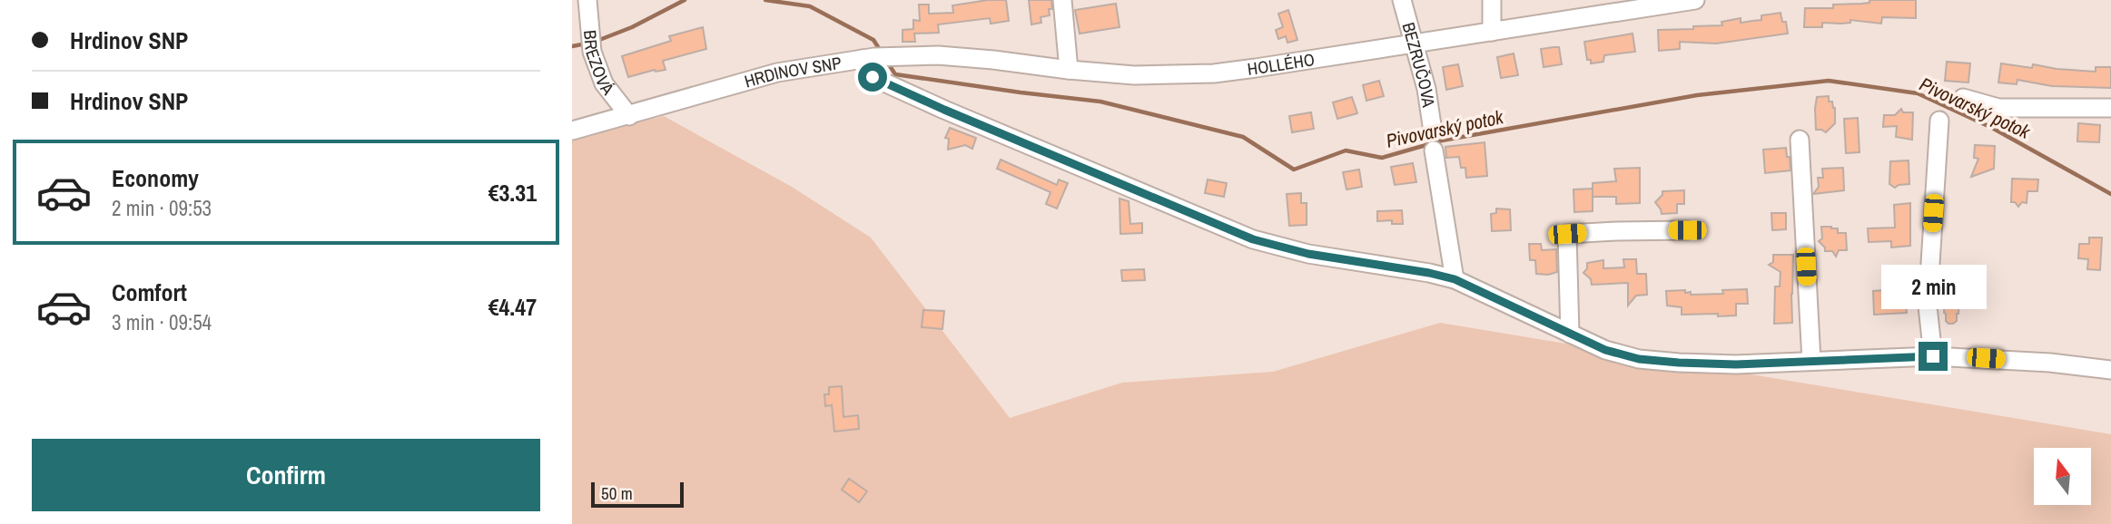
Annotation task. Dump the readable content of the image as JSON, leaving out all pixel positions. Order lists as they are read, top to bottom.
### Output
{
  "streets": {
    "street": [
      "BREZOVÁ",
      "HOLLÉHO",
      "BEZRUČOVA",
      "HRDINOV SNP"
    ]
  },
  "crossings": [
    ["BREZOVÁ", "HRDINOV SNP"],
    ["HOLLÉHO", "BEZRUČOVA"],
    ["HOLLÉHO", "HRDINOV SNP"]
  ],
  "water": ["Pivovarský potok"],
  "scale_bar": "50 m",
  "north": "top",
  "page": {
    "banner": ["Hrdinov SNP", "Hrdinov SNP"],
    "list": [
      {
        "name": "Economy",
        "note": "2 min · 09:53",
        "value": "€3.31"
      },
      {
        "name": "Comfort",
        "note": "3 min · 09:54",
        "value": "€4.47"
      }
    ],
    "bubble": "2 min",
    "buttons": "Confirm",
    "scale": "50 m"
  }
}
